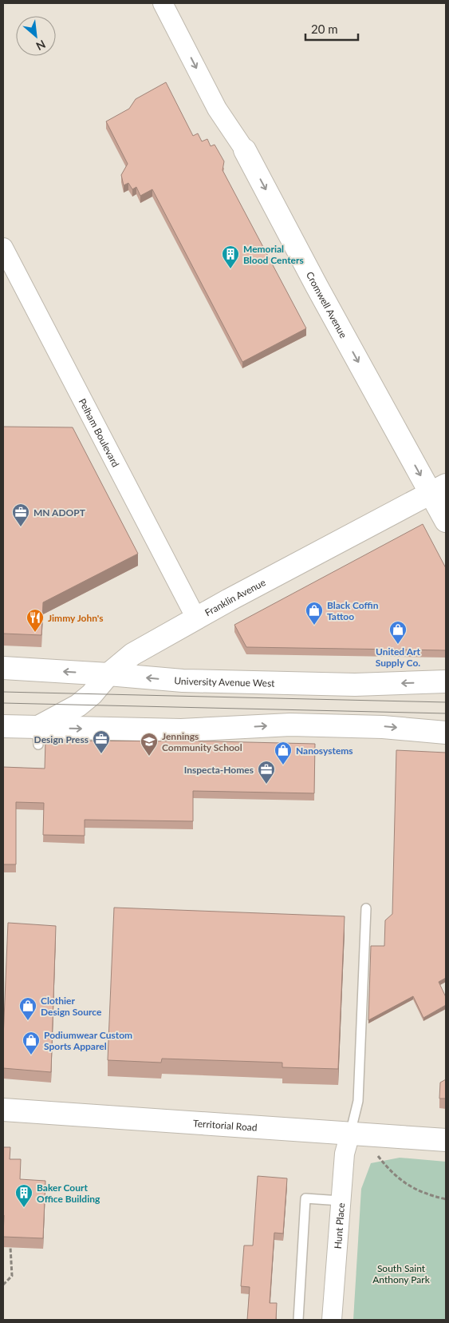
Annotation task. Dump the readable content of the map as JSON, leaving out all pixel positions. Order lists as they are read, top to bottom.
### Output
{
  "streets": {
    "main road": [
      "Cromwell Avenue",
      "Franklin Avenue",
      "University Avenue West",
      "Territorial Road"
    ],
    "street": ["Pelham Boulevard", "Hunt Place"]
  },
  "crossings": [
    ["Cromwell Avenue", "Franklin Avenue"],
    ["Pelham Boulevard", "Franklin Avenue"],
    ["Franklin Avenue", "University Avenue West"],
    ["Territorial Road", "Hunt Place"]
  ],
  "one_way": ["Cromwell Avenue"],
  "parks": ["South Saint Anthony Park"],
  "places": {
    "building": ["Memorial Blood Centers", "Baker Court Office Building"],
    "office": ["MN ADOPT", "Design Press", "Inspecta-Homes"],
    "shop": [
      "Black Coffin Tattoo",
      "United Art Supply Co.",
      "Nanosystems",
      "Clothier Design Source",
      "Podiumwear Custom Sports Apparel"
    ],
    "restaurant": ["Jimmy John's"],
    "school or university": ["Jennings Community School"]
  },
  "scale_bar": "20 m",
  "north": "bottom right"
}
